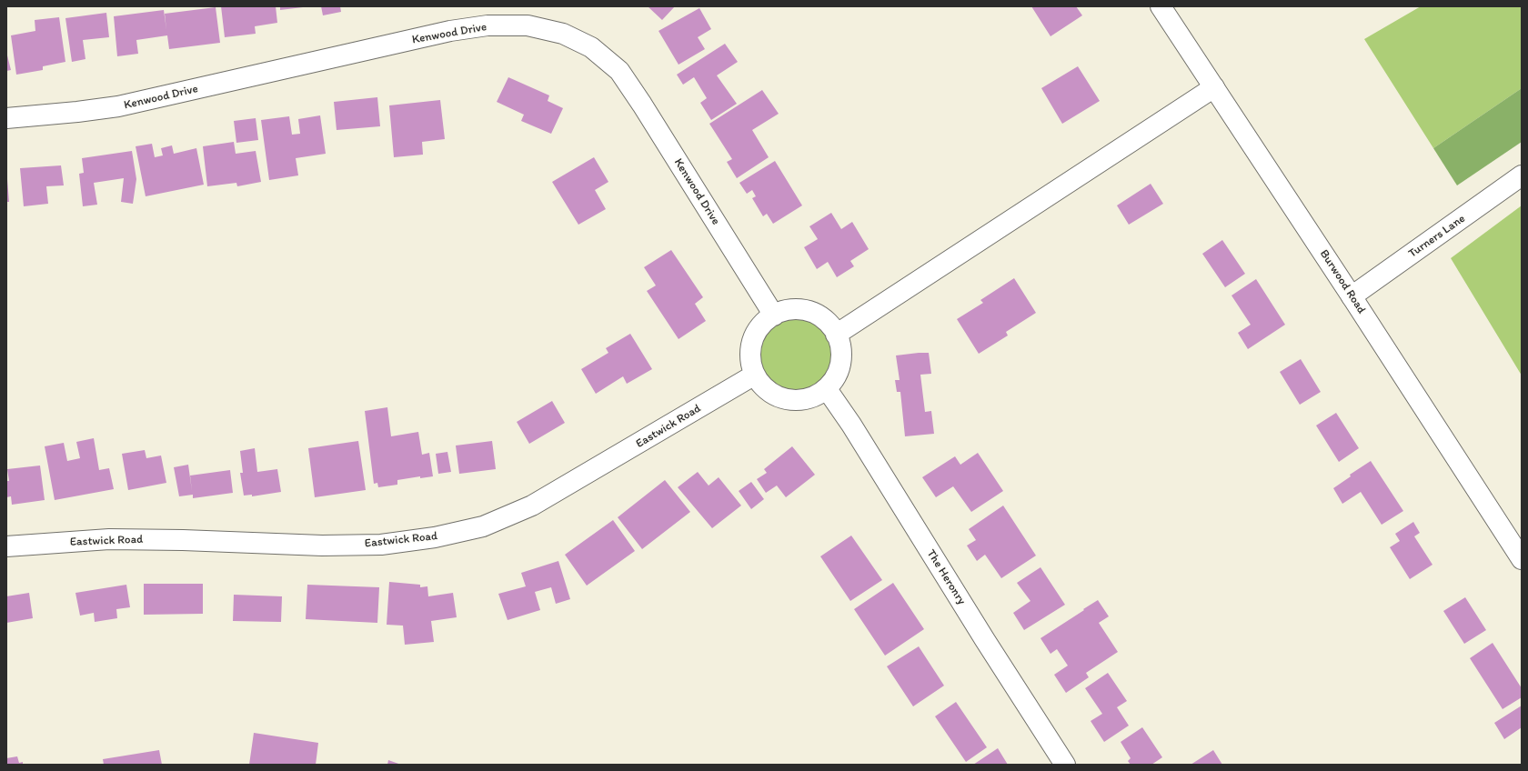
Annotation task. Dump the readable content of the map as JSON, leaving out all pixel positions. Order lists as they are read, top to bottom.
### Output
{
  "streets": {
    "street": [
      "Kenwood Drive",
      "Turners Lane",
      "Burwood Road",
      "Eastwick Road",
      "The Heronry"
    ]
  },
  "crossings": [
    ["Kenwood Drive", "Eastwick Road"],
    ["Kenwood Drive", "The Heronry"],
    ["Turners Lane", "Burwood Road"],
    ["Eastwick Road", "The Heronry"]
  ]
}
